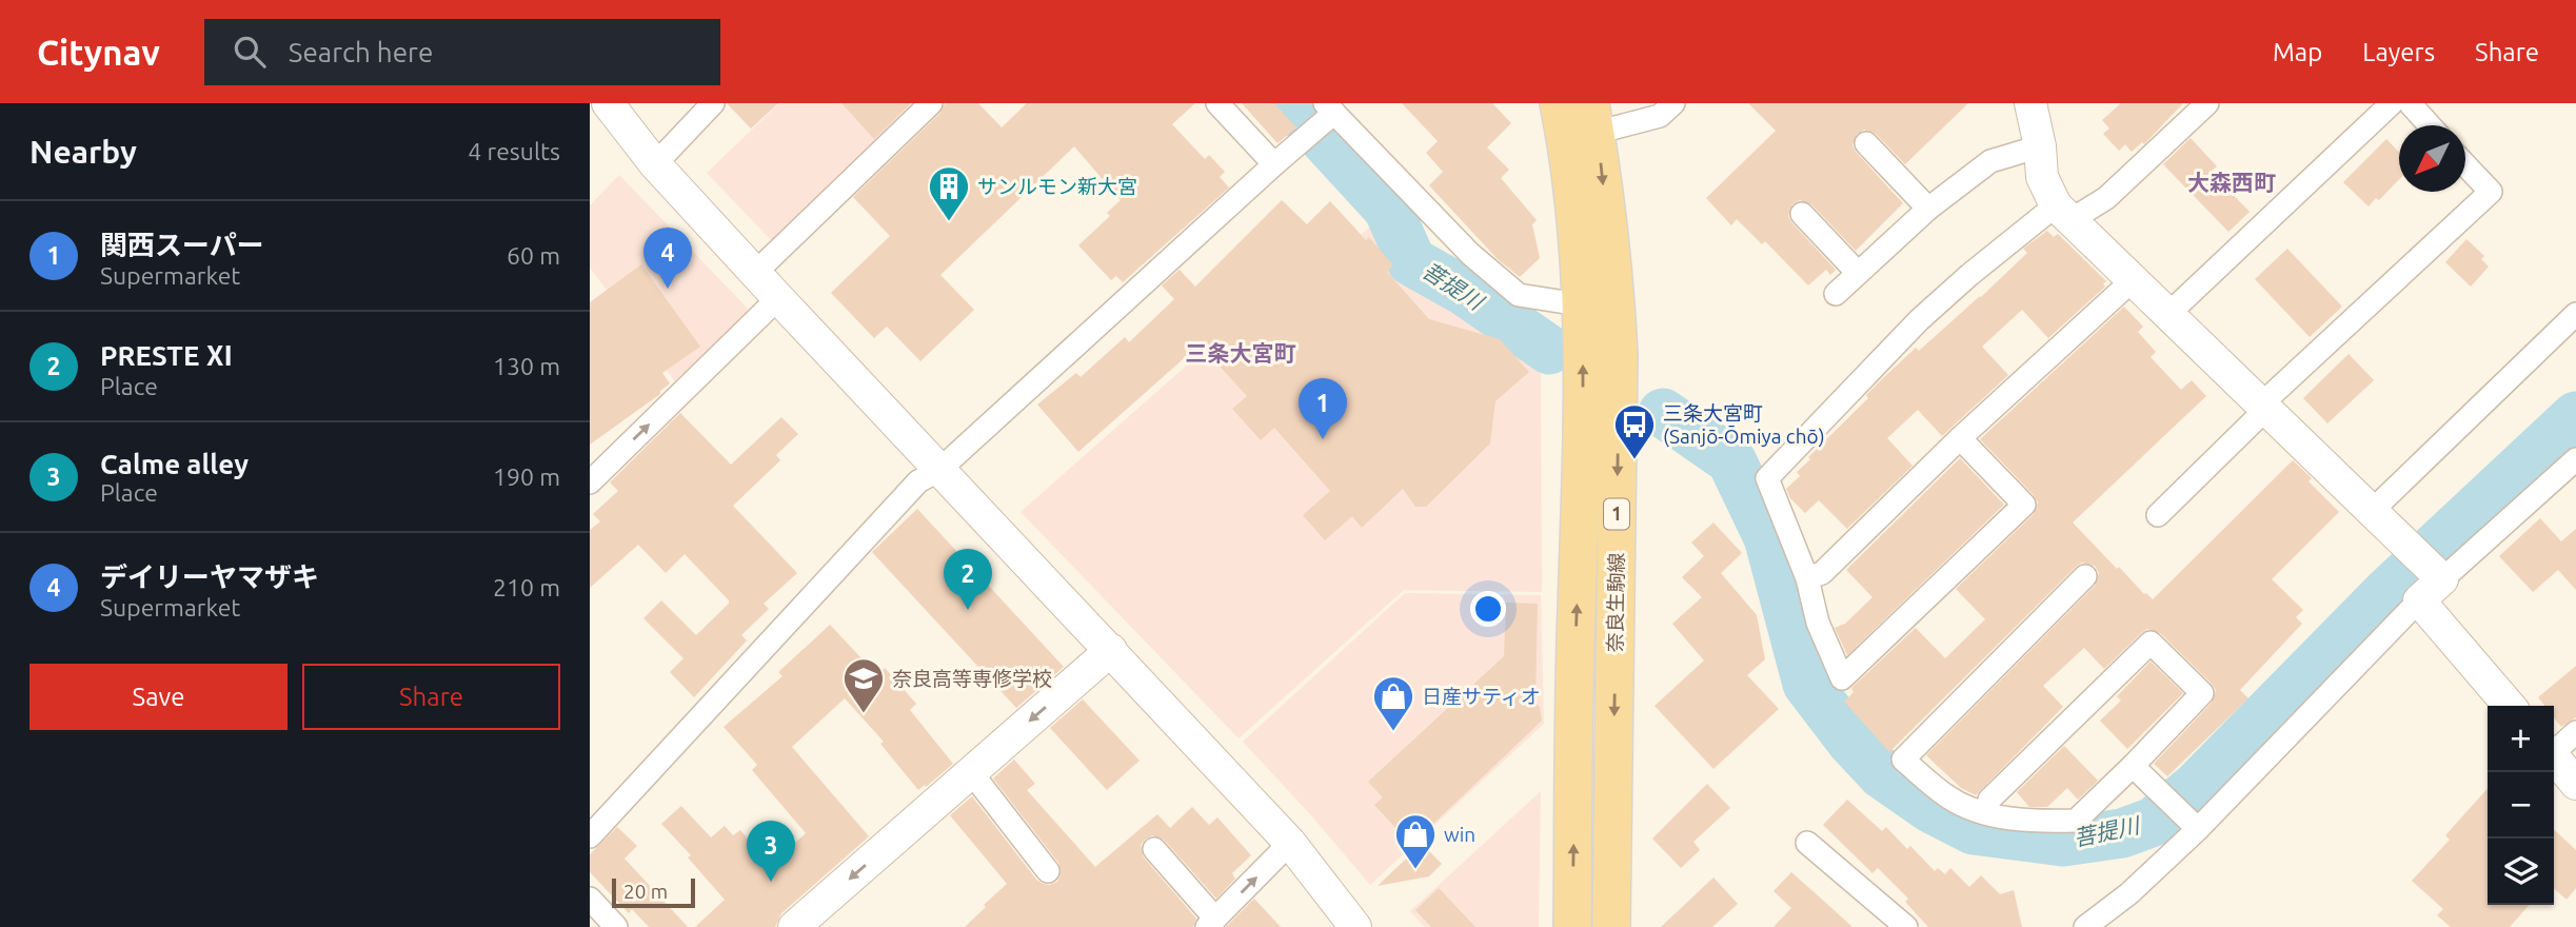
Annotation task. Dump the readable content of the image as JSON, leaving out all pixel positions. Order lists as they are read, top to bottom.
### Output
{
  "streets": {
    "main road": ["1", "奈良生駒線"]
  },
  "districts": ["大森西町", "三条大宮町"],
  "water": ["菩提川"],
  "places": {
    "building": ["サンルモン新大宮"],
    "bus stop": ["三条大宮町 (Sanjō-Ōmiya chō)"],
    "school or university": ["奈良高等専修学校"],
    "shop": ["日産サティオ", "win"]
  },
  "scale_bar": "20 m",
  "north": "bottom left",
  "page": {
    "header": "Citynav",
    "search": "Search here",
    "nav": ["Map", "Layers", "Share"],
    "heading": ["Nearby", "4 results"],
    "list": [
      {
        "mark": "1",
        "name": "関西スーパー",
        "note": "Supermarket",
        "value": "60 m"
      },
      {
        "mark": "2",
        "name": "PRESTE Ⅺ",
        "note": "Place",
        "value": "130 m"
      },
      {
        "mark": "3",
        "name": "Calme alley",
        "note": "Place",
        "value": "190 m"
      },
      {
        "mark": "4",
        "name": "デイリーヤマザキ",
        "note": "Supermarket",
        "value": "210 m"
      }
    ],
    "pins": [
      "4",
      "1",
      "2",
      "3"
    ],
    "buttons": ["Save", "Share"],
    "map_buttons": ["+", "−"],
    "scale": "20 m"
  }
}
